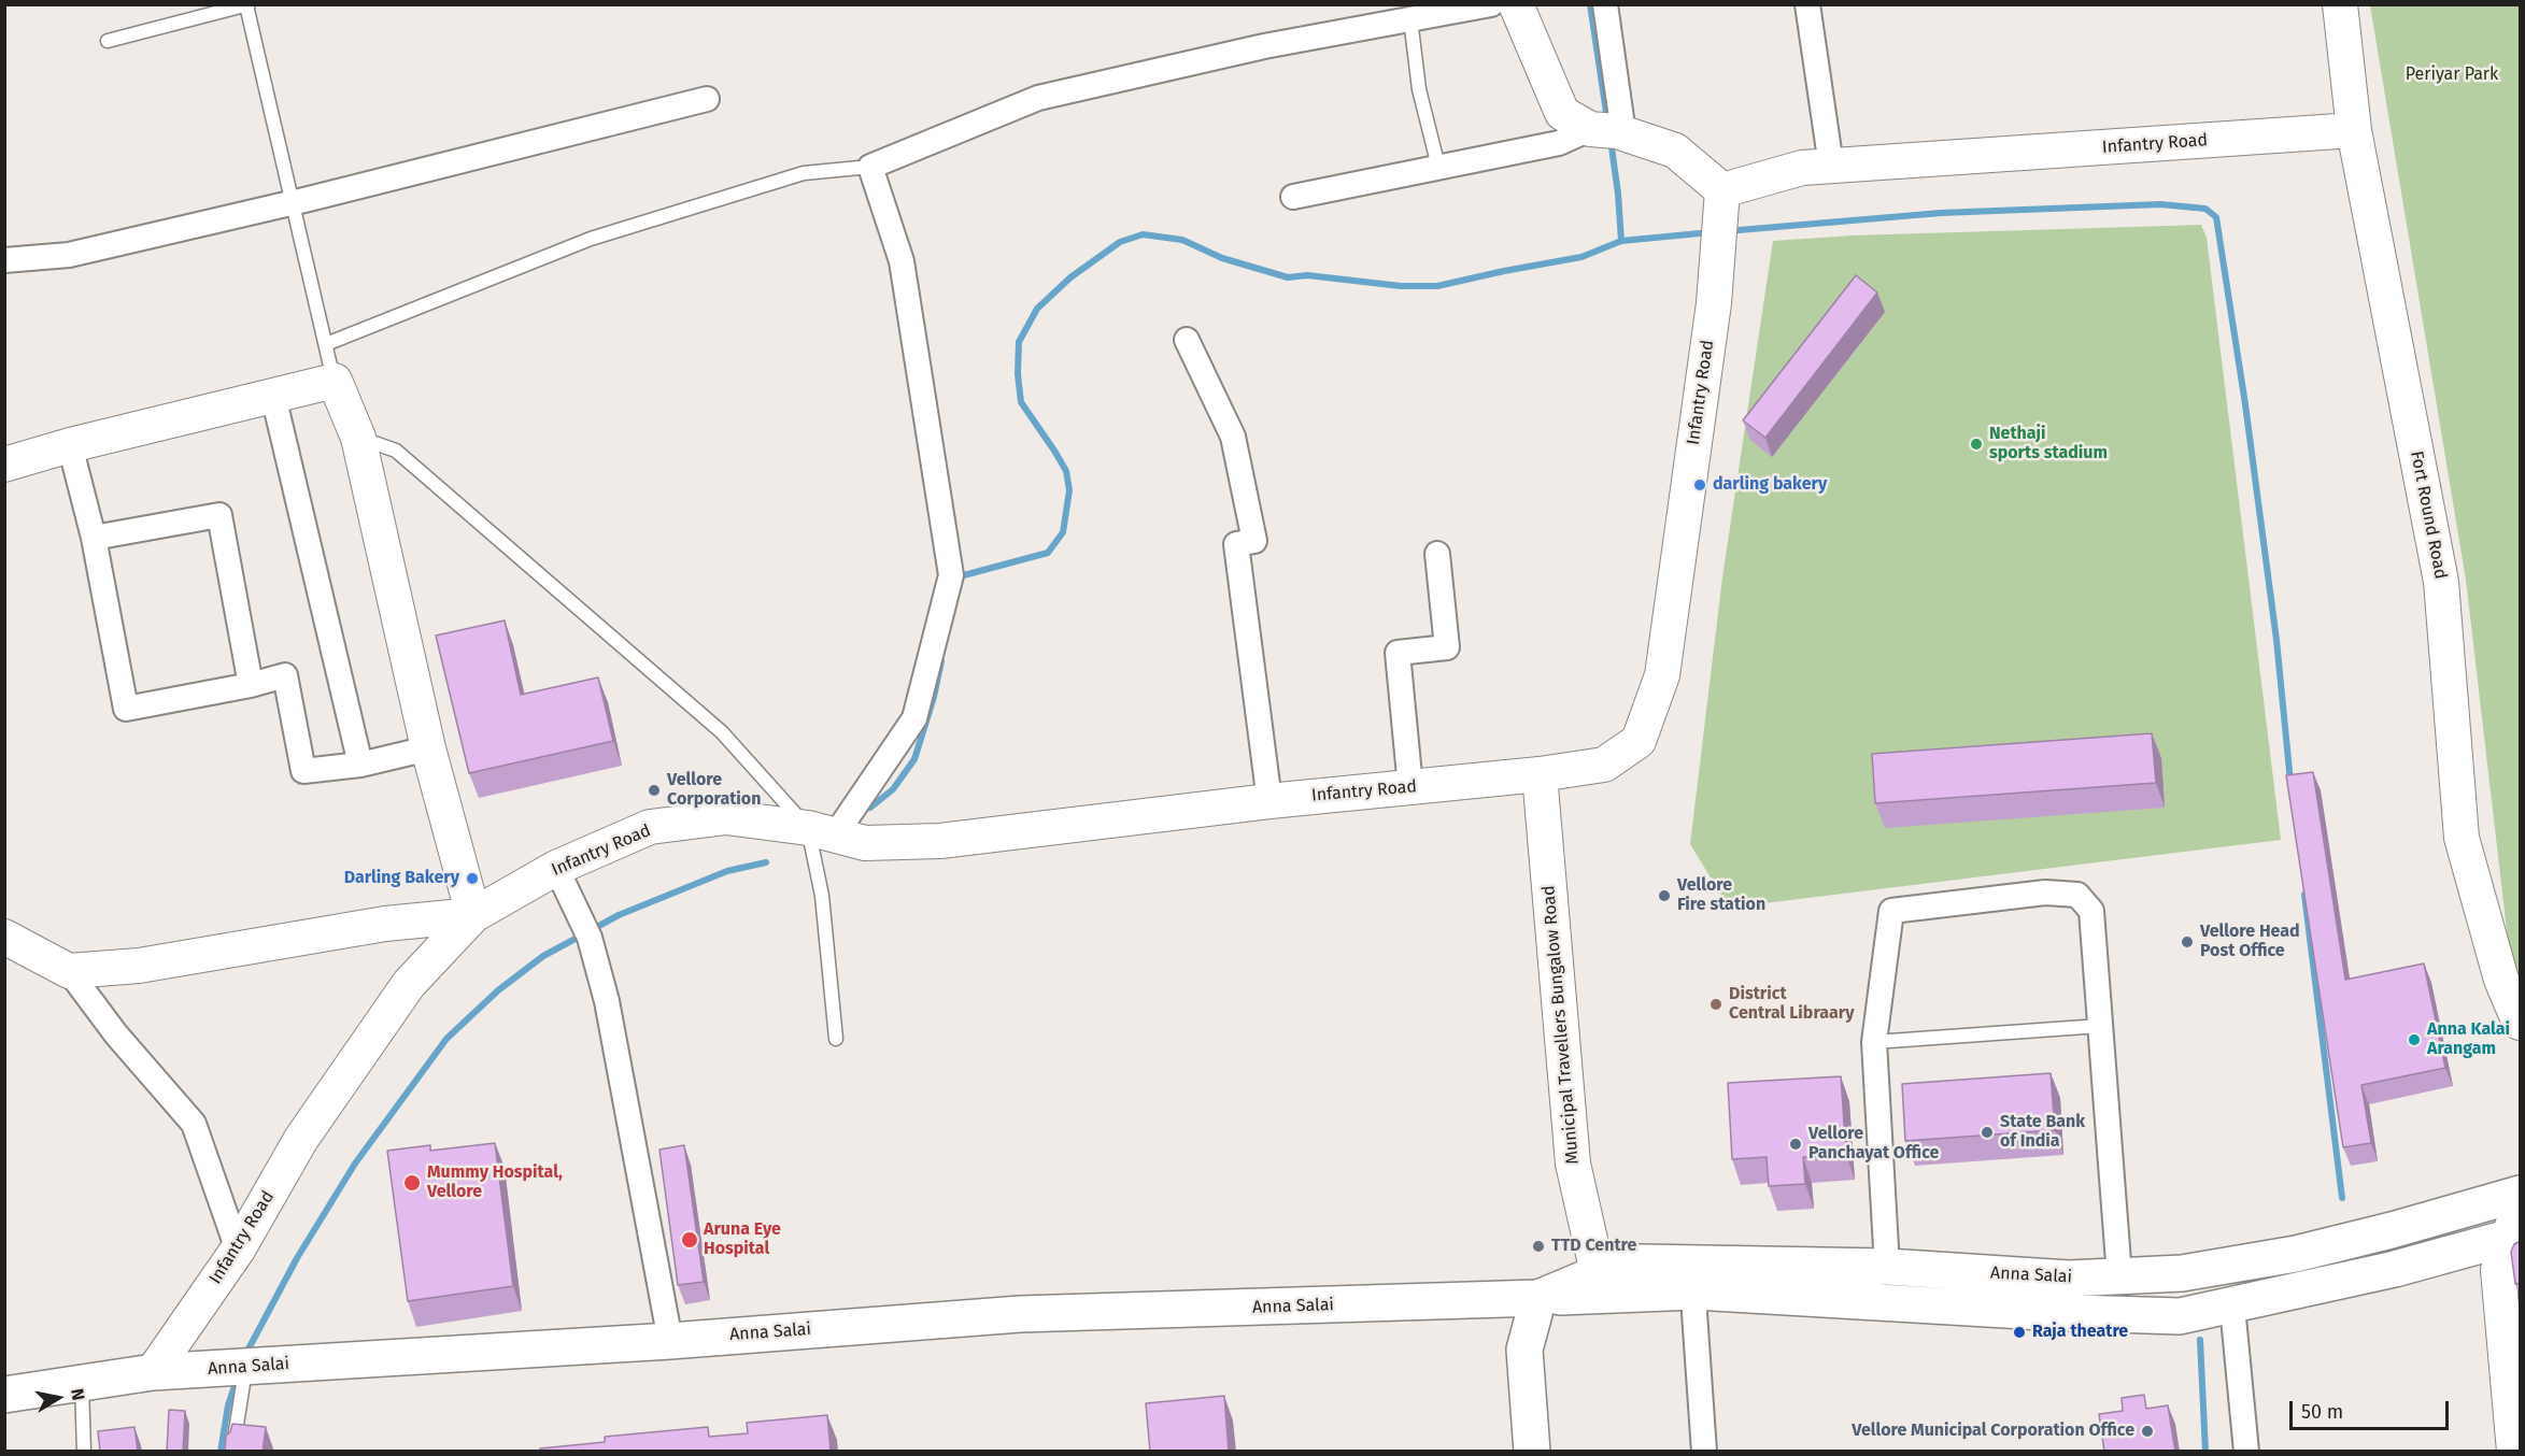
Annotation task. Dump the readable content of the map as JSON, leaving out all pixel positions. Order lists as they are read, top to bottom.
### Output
{
  "streets": {
    "main road": ["Anna Salai"],
    "street": ["Infantry Road", "Fort Round Road", "Municipal Travellers Bungalow Road"]
  },
  "crossings": [
    ["Infantry Road", "Fort Round Road"],
    ["Infantry Road", "Municipal Travellers Bungalow Road"],
    ["Infantry Road", "Anna Salai"],
    ["Municipal Travellers Bungalow Road", "Anna Salai"]
  ],
  "parks": ["Periyar Park"],
  "places": [
    "Nethaji sports stadium",
    "darling bakery",
    "Vellore Corporation",
    "Darling Bakery",
    "Vellore Fire station",
    "Vellore Head Post Office",
    "District Central Libraary",
    "Anna Kalai Arangam",
    "State Bank of India",
    "Vellore Panchayat Office",
    "Mummy Hospital, Vellore",
    "Aruna Eye Hospital",
    "TTD Centre",
    "Raja theatre",
    "Vellore Municipal Corporation Office"
  ],
  "scale_bar": "50 m",
  "north": "right"
}
